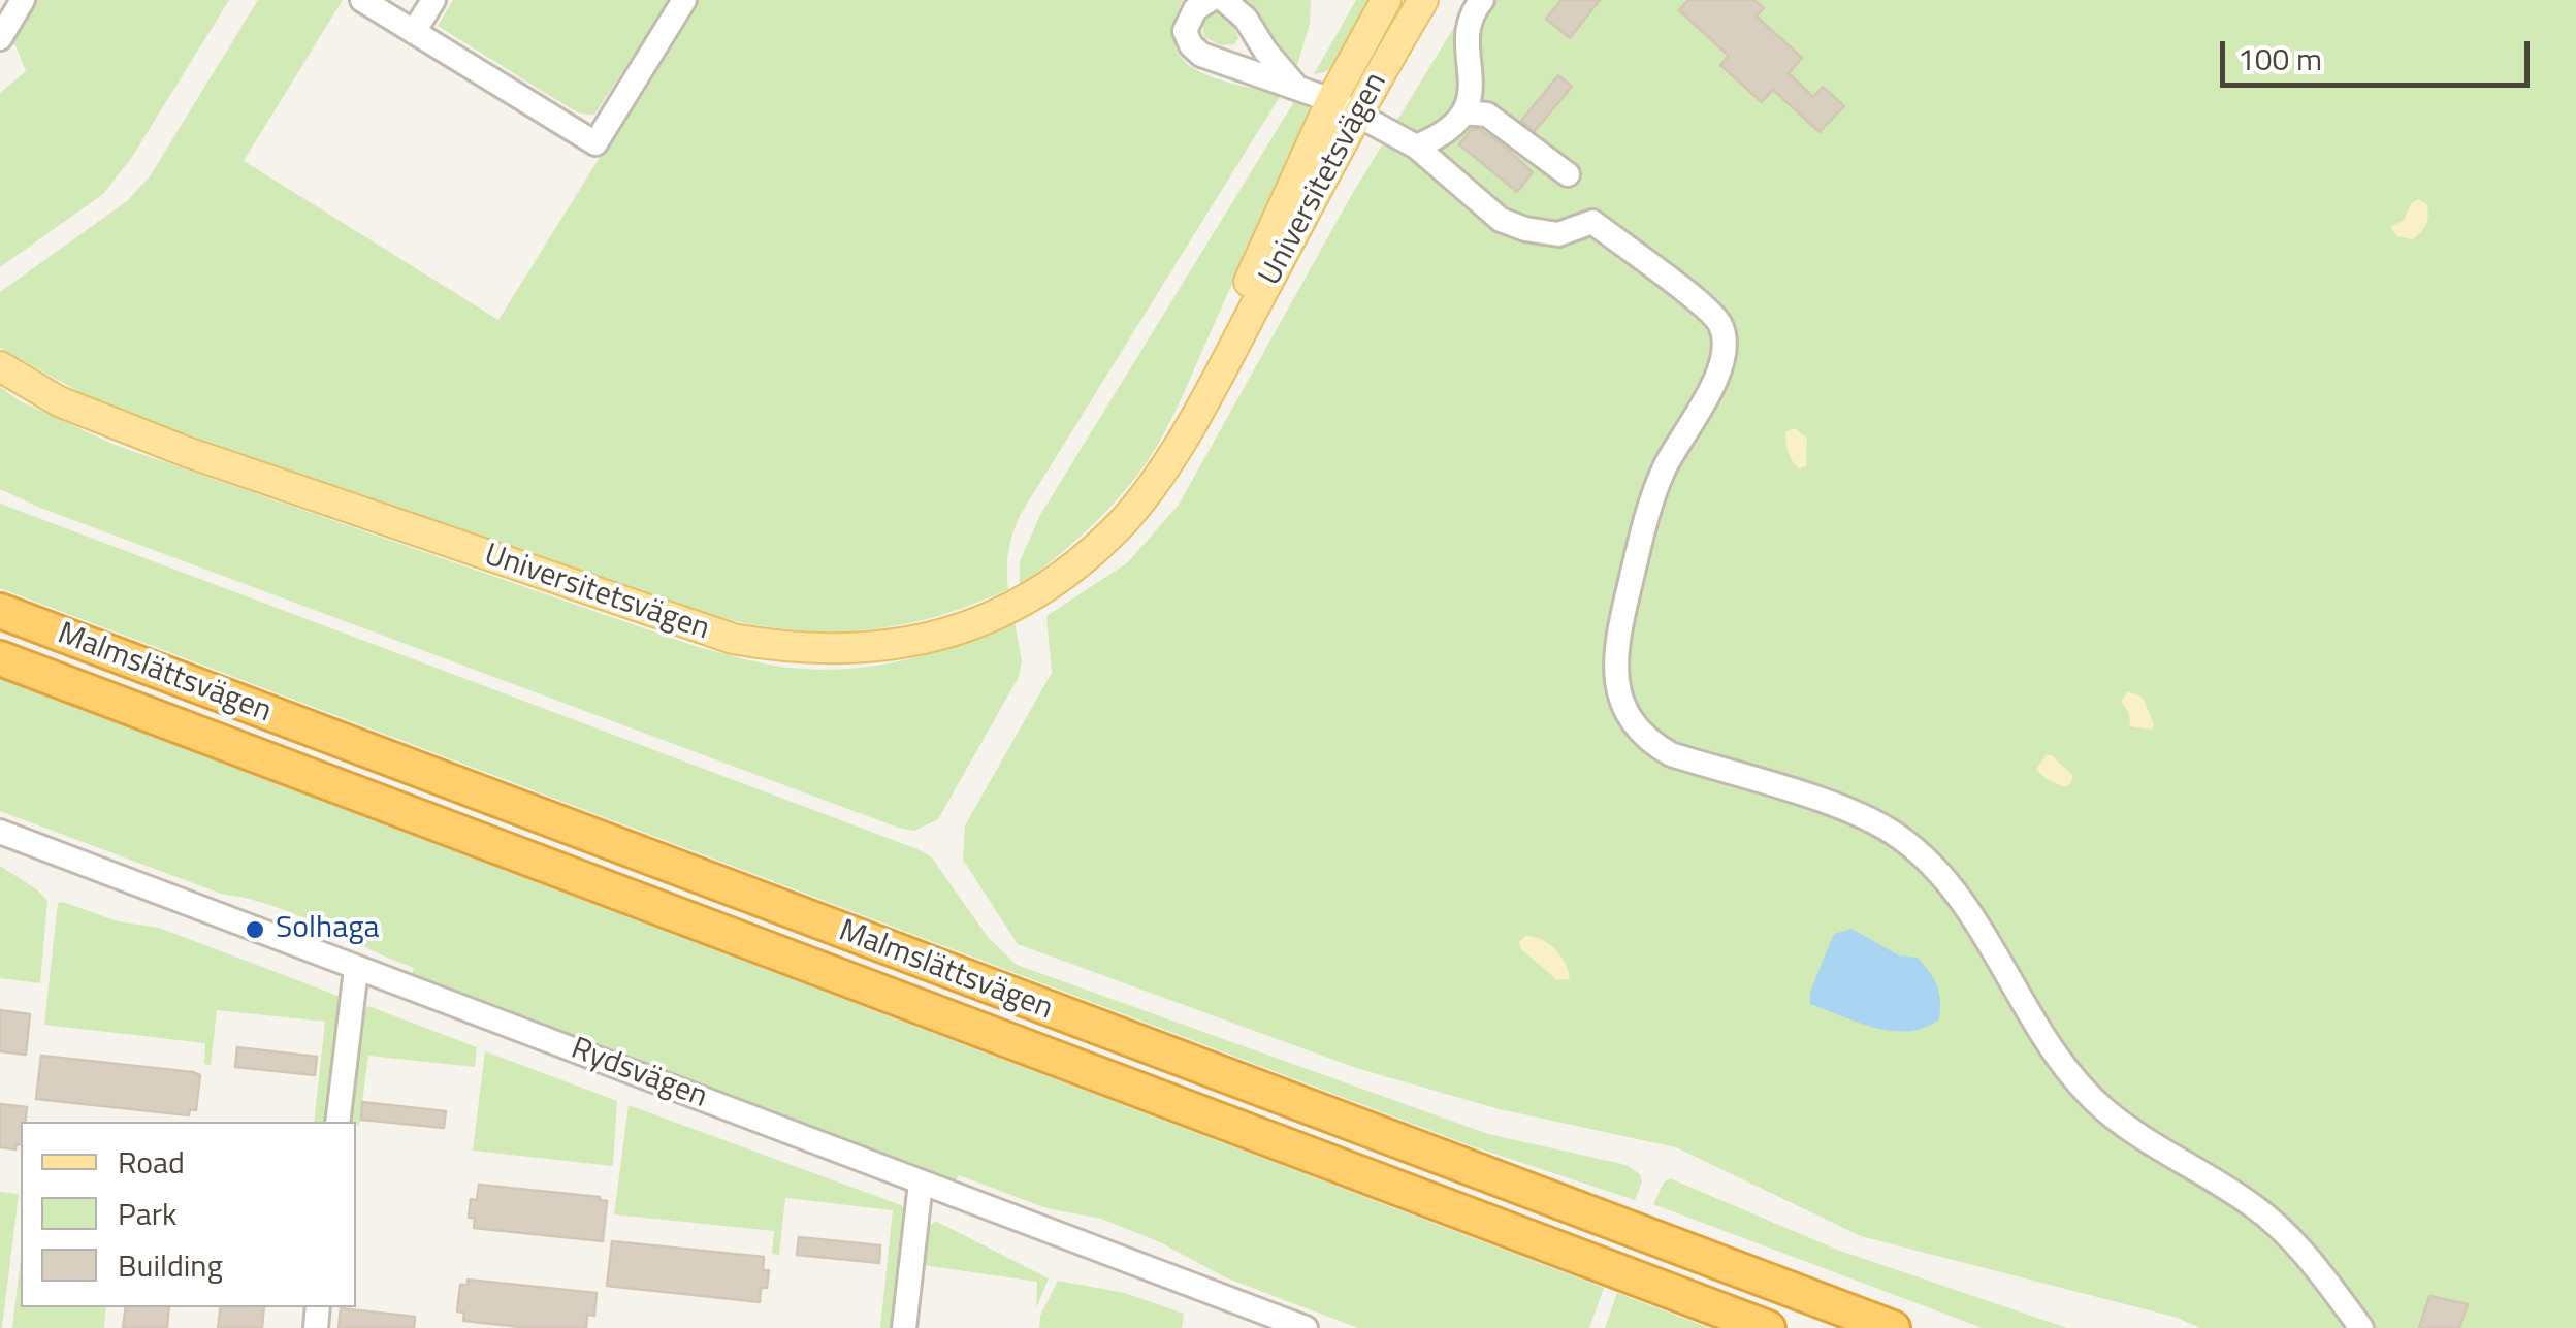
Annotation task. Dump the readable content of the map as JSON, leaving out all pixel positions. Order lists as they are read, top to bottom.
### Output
{
  "streets": {
    "highway": ["Malmslättsvägen"],
    "main road": ["Universitetsvägen"],
    "street": ["Rydsvägen"]
  },
  "places": ["Solhaga"],
  "legend": ["Road", "Park", "Building"],
  "scale_bar": "100 m"
}
